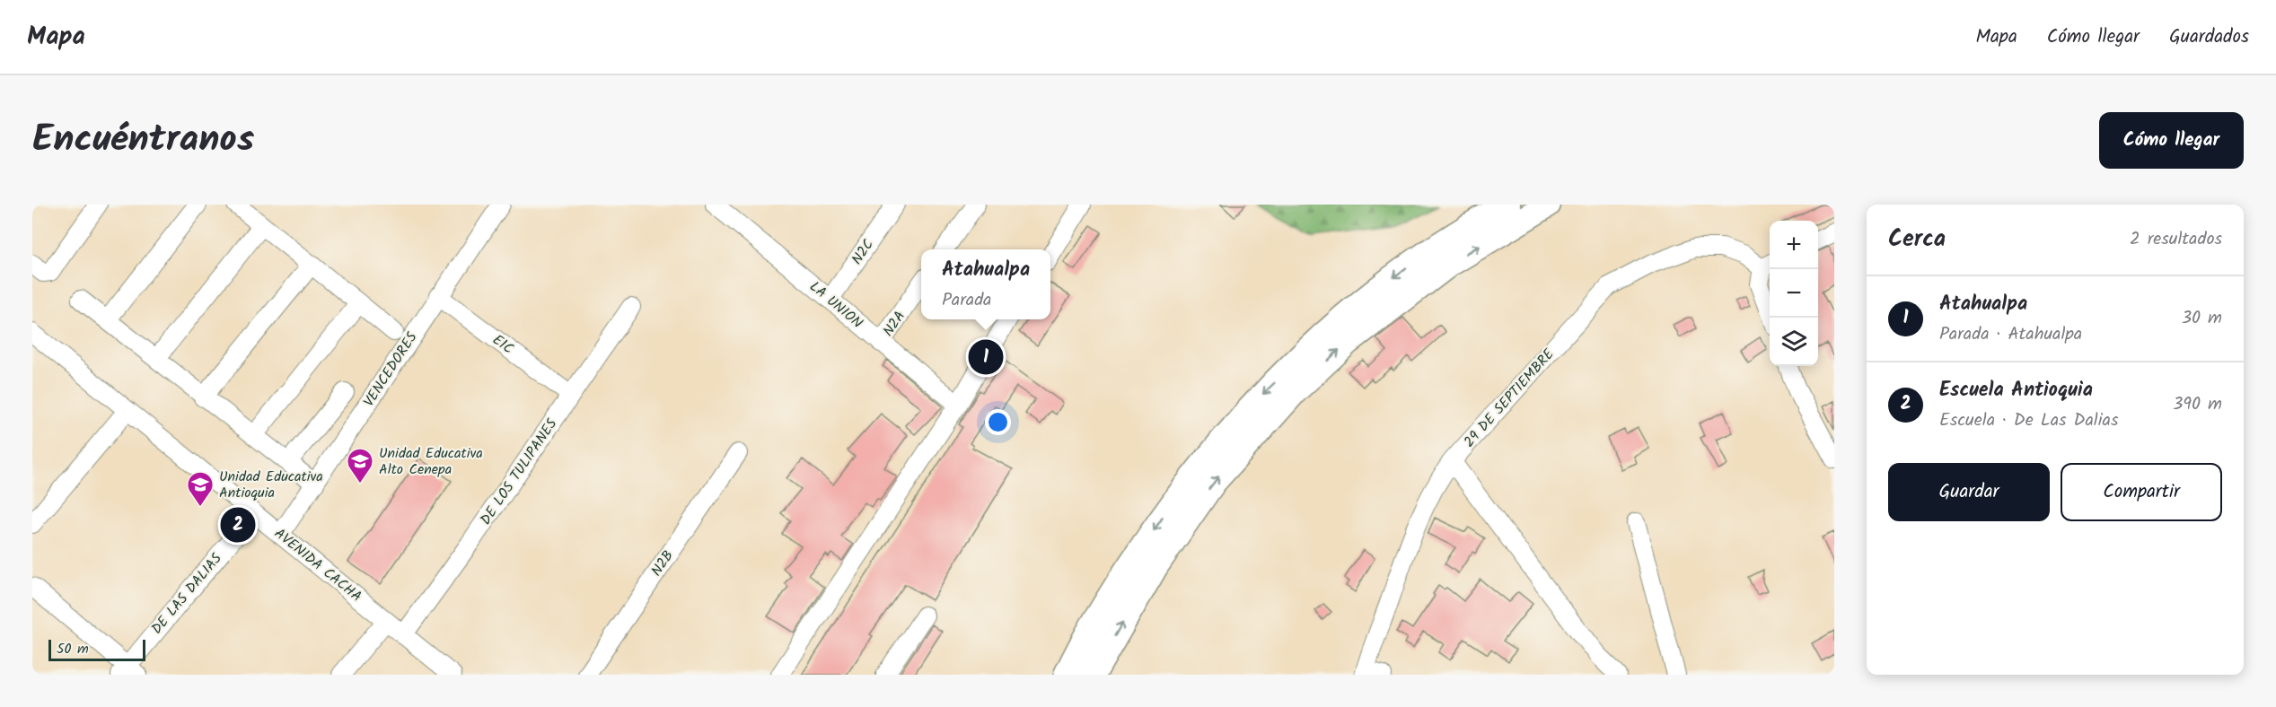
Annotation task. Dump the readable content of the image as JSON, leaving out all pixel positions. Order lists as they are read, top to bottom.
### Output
{
  "streets": {
    "street": [
      "N2C",
      "LA UNION",
      "N2A",
      "E1C",
      "VENCEDORES",
      "29 DE SEPTIEMBRE",
      "DE LOS TULIPANES",
      "N2B",
      "AVENIDA CACHA",
      "DE LAS DALIAS"
    ]
  },
  "crossings": [
    ["N2C", "LA UNION"],
    ["LA UNION", "N2A"],
    ["E1C", "VENCEDORES"],
    ["VENCEDORES", "AVENIDA CACHA"],
    ["DE LOS TULIPANES", "AVENIDA CACHA"],
    ["AVENIDA CACHA", "DE LAS DALIAS"]
  ],
  "places": {
    "school or university": ["Unidad Educativa Alto Cenepa", "Unidad Educativa Antioquia"]
  },
  "scale_bar": "50 m",
  "page": {
    "header": "Mapa",
    "nav": ["Mapa", "Cómo llegar", "Guardados"],
    "title": "Encuéntranos",
    "buttons": [
      "Cómo llegar",
      ["Guardar", "Compartir"]
    ],
    "heading": ["Cerca", "2 resultados"],
    "map_buttons": ["+", "−"],
    "popup": ["Atahualpa", "Parada"],
    "list": [
      {
        "mark": "1",
        "name": "Atahualpa",
        "note": "Parada · Atahualpa",
        "value": "30 m"
      },
      {
        "mark": "2",
        "name": "Escuela Antioquia",
        "note": "Escuela · De Las Dalias",
        "value": "390 m"
      }
    ],
    "pins": ["1", "2"],
    "scale": "50 m"
  }
}
